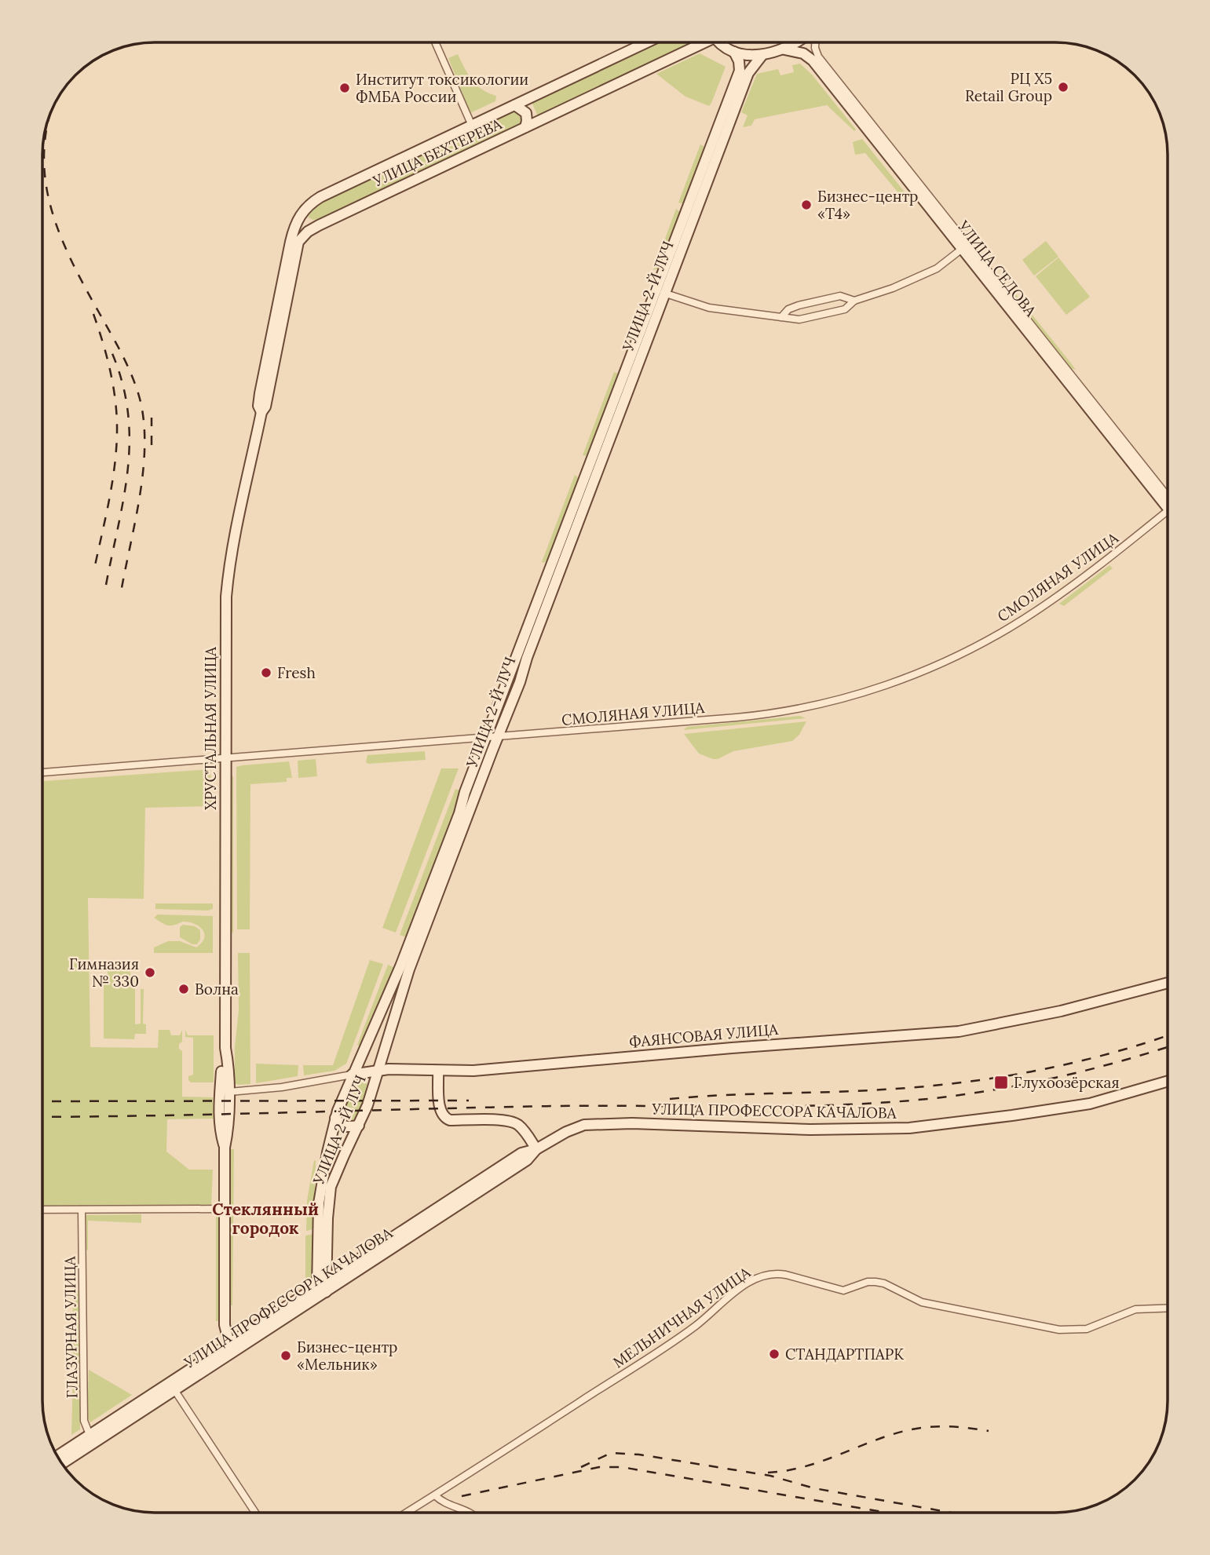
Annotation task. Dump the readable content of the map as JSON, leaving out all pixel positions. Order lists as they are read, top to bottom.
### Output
{
  "streets": {
    "street": [
      "УЛИЦА БЕХТЕРЕВА",
      "УЛИЦА СЕДОВА",
      "УЛИЦА 2-Й ЛУЧ",
      "СМОЛЯНАЯ УЛИЦА",
      "ХРУСТАЛЬНАЯ УЛИЦА",
      "ФАЯНСОВАЯ УЛИЦА",
      "УЛИЦА ПРОФЕССОРА КАЧАЛОВА",
      "МЕЛЬНИЧНАЯ УЛИЦА",
      "ГЛАЗУРНАЯ УЛИЦА"
    ]
  },
  "crossings": [
    ["УЛИЦА БЕХТЕРЕВА", "ХРУСТАЛЬНАЯ УЛИЦА"],
    ["УЛИЦА 2-Й ЛУЧ", "СМОЛЯНАЯ УЛИЦА"],
    ["УЛИЦА 2-Й ЛУЧ", "ФАЯНСОВАЯ УЛИЦА"],
    ["УЛИЦА 2-Й ЛУЧ", "УЛИЦА ПРОФЕССОРА КАЧАЛОВА"],
    ["СМОЛЯНАЯ УЛИЦА", "ХРУСТАЛЬНАЯ УЛИЦА"],
    ["ХРУСТАЛЬНАЯ УЛИЦА", "ФАЯНСОВАЯ УЛИЦА"],
    ["ХРУСТАЛЬНАЯ УЛИЦА", "УЛИЦА ПРОФЕССОРА КАЧАЛОВА"],
    ["УЛИЦА ПРОФЕССОРА КАЧАЛОВА", "ГЛАЗУРНАЯ УЛИЦА"]
  ],
  "districts": ["Стеклянный городок"],
  "places": {
    "other": [
      "РЦ X5 Retail Group",
      "Институт токсикологии ФМБА России",
      "Бизнес-центр «Т4»",
      "Fresh",
      "Гимназия № 330",
      "Волна",
      "СТАНДАРТПАРК",
      "Бизнес-центр «Мельник»"
    ],
    "transit": ["Глухоозёрская"]
  }
}
